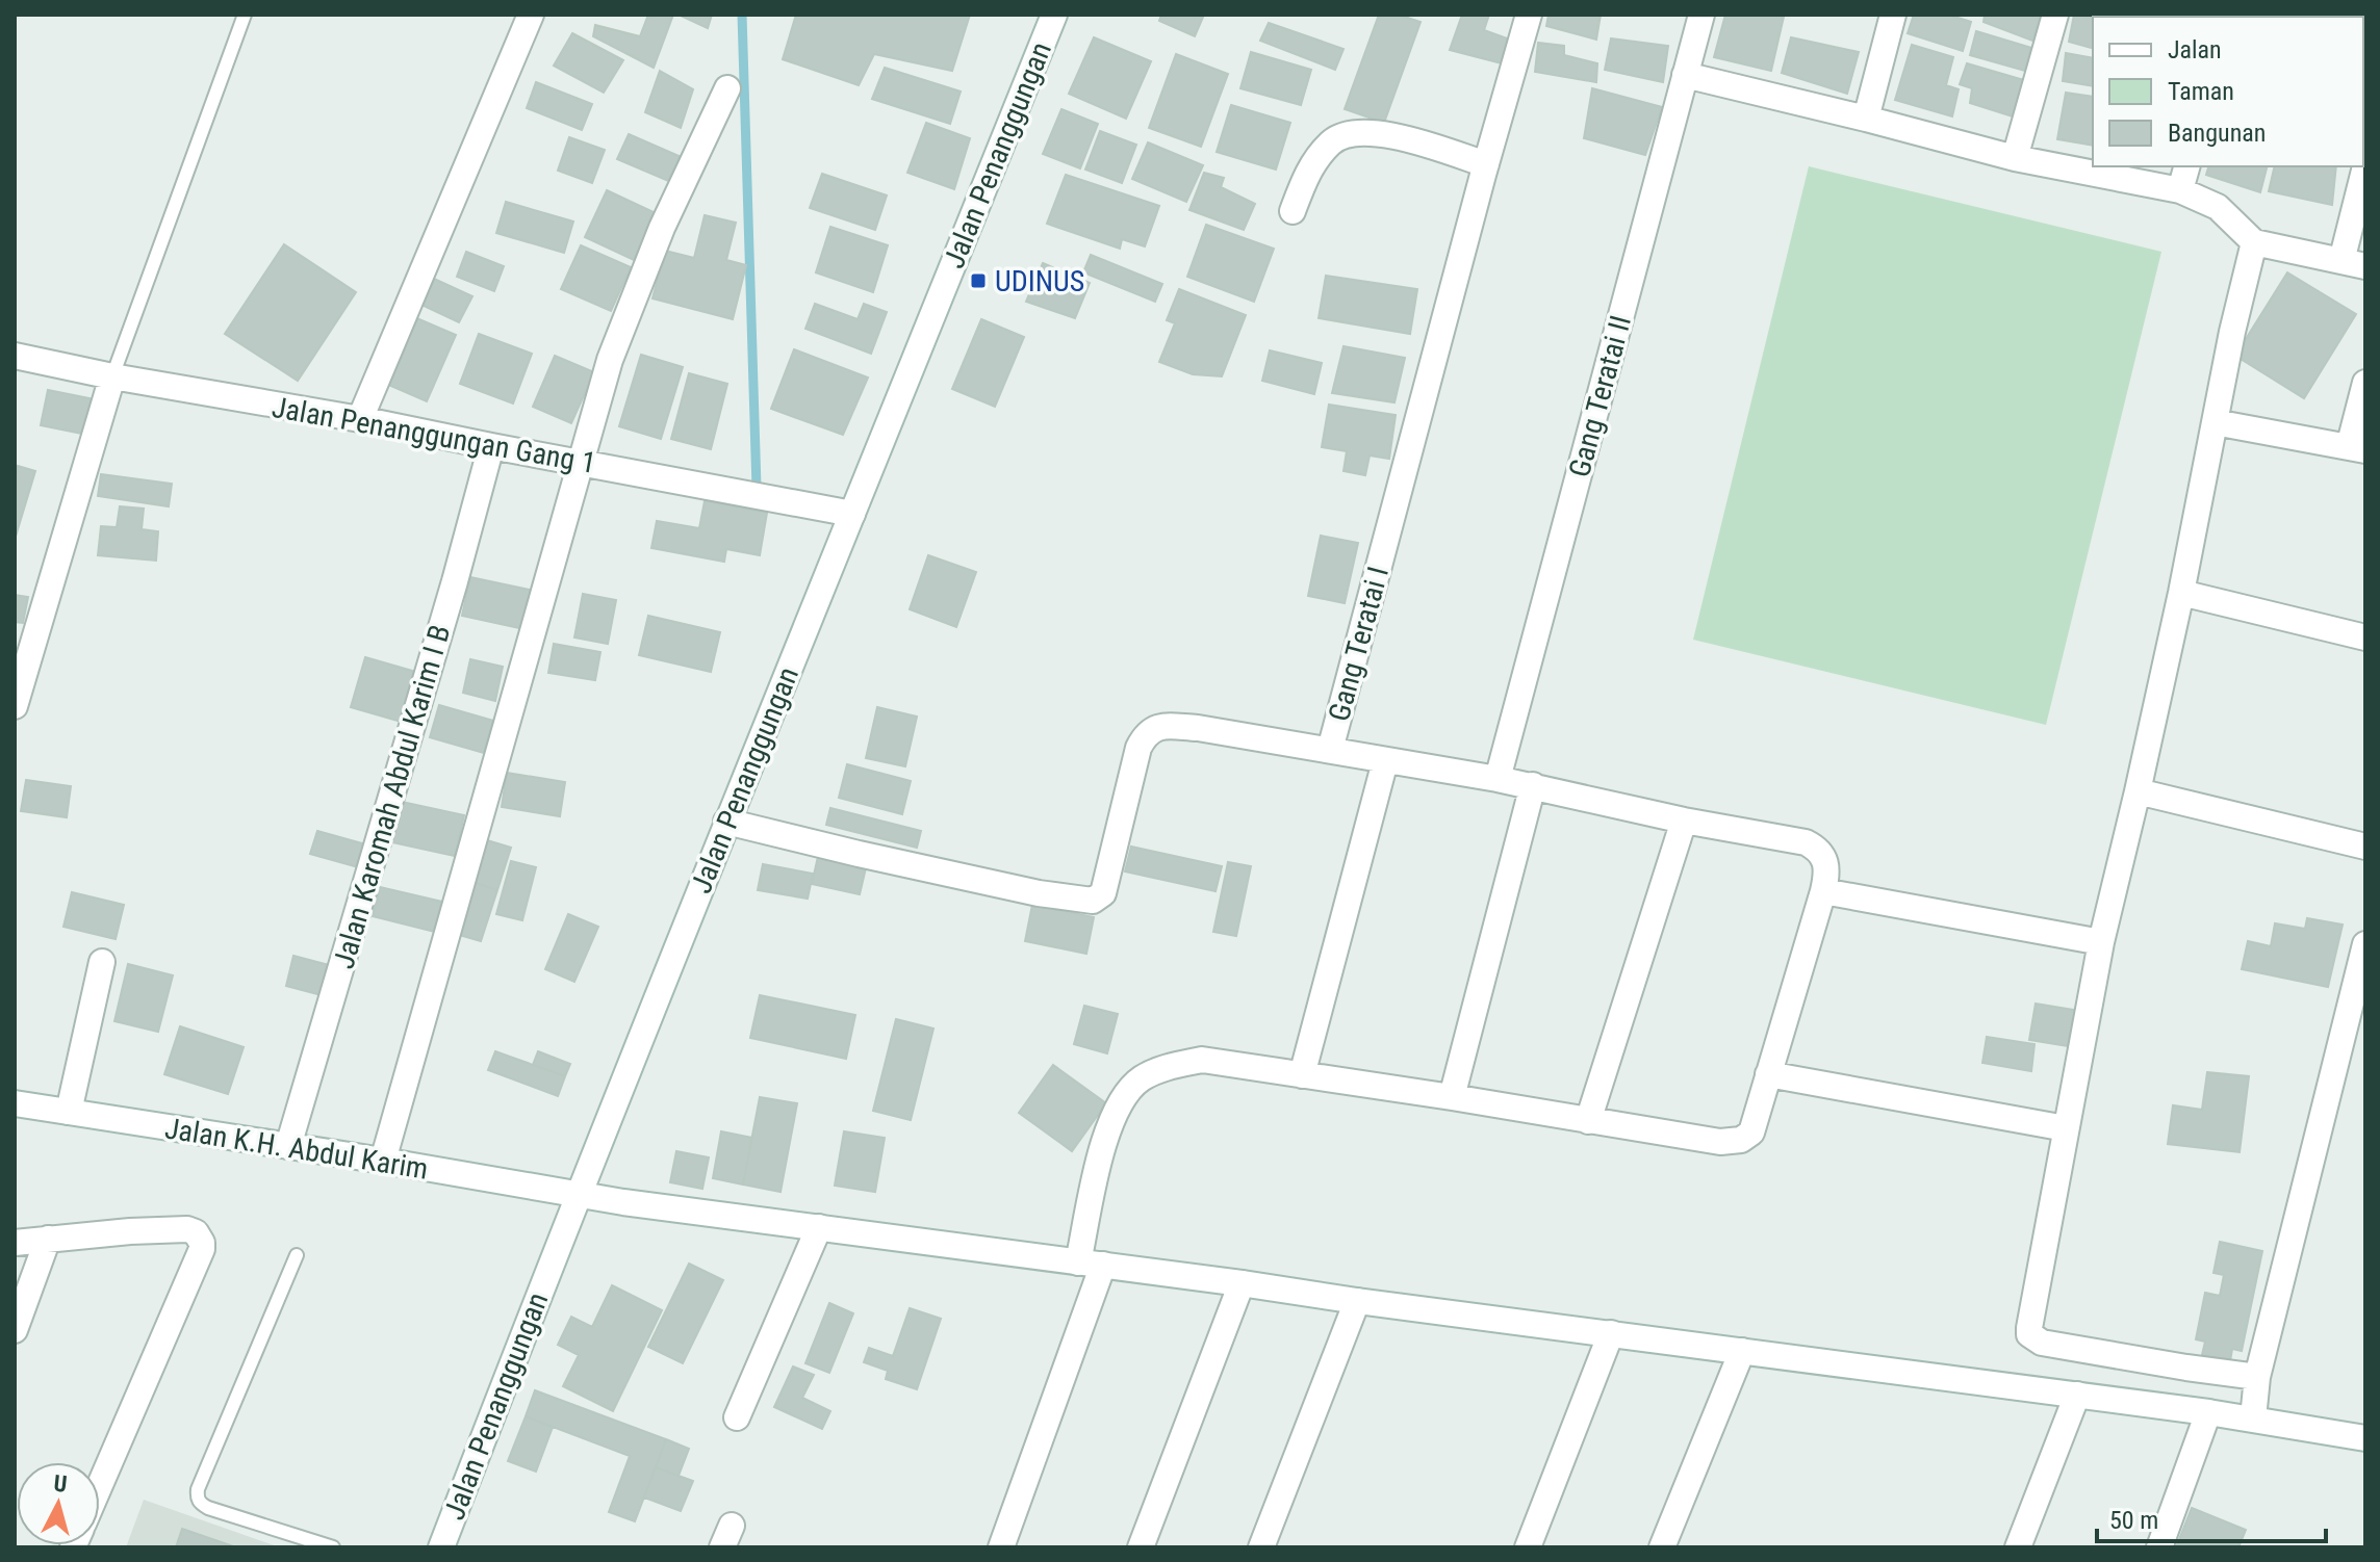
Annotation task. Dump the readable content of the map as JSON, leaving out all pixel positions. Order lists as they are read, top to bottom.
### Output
{
  "streets": {
    "street": [
      "Jalan Penanggungan",
      "Gang Teratai II",
      "Jalan Penanggungan Gang 1",
      "Gang Teratai I",
      "Jalan Karomah Abdul Karim I B",
      "Jalan K.H. Abdul Karim"
    ]
  },
  "crossings": [
    ["Jalan Penanggungan", "Jalan Penanggungan Gang 1"],
    ["Jalan Penanggungan", "Gang Teratai I"],
    ["Jalan Penanggungan", "Jalan K.H. Abdul Karim"],
    ["Jalan Penanggungan Gang 1", "Jalan Karomah Abdul Karim I B"],
    ["Jalan Karomah Abdul Karim I B", "Jalan K.H. Abdul Karim"]
  ],
  "places": {
    "transit": ["UDINUS"]
  },
  "legend": ["Jalan", "Taman", "Bangunan"],
  "scale_bar": "50 m",
  "north": "top"
}
